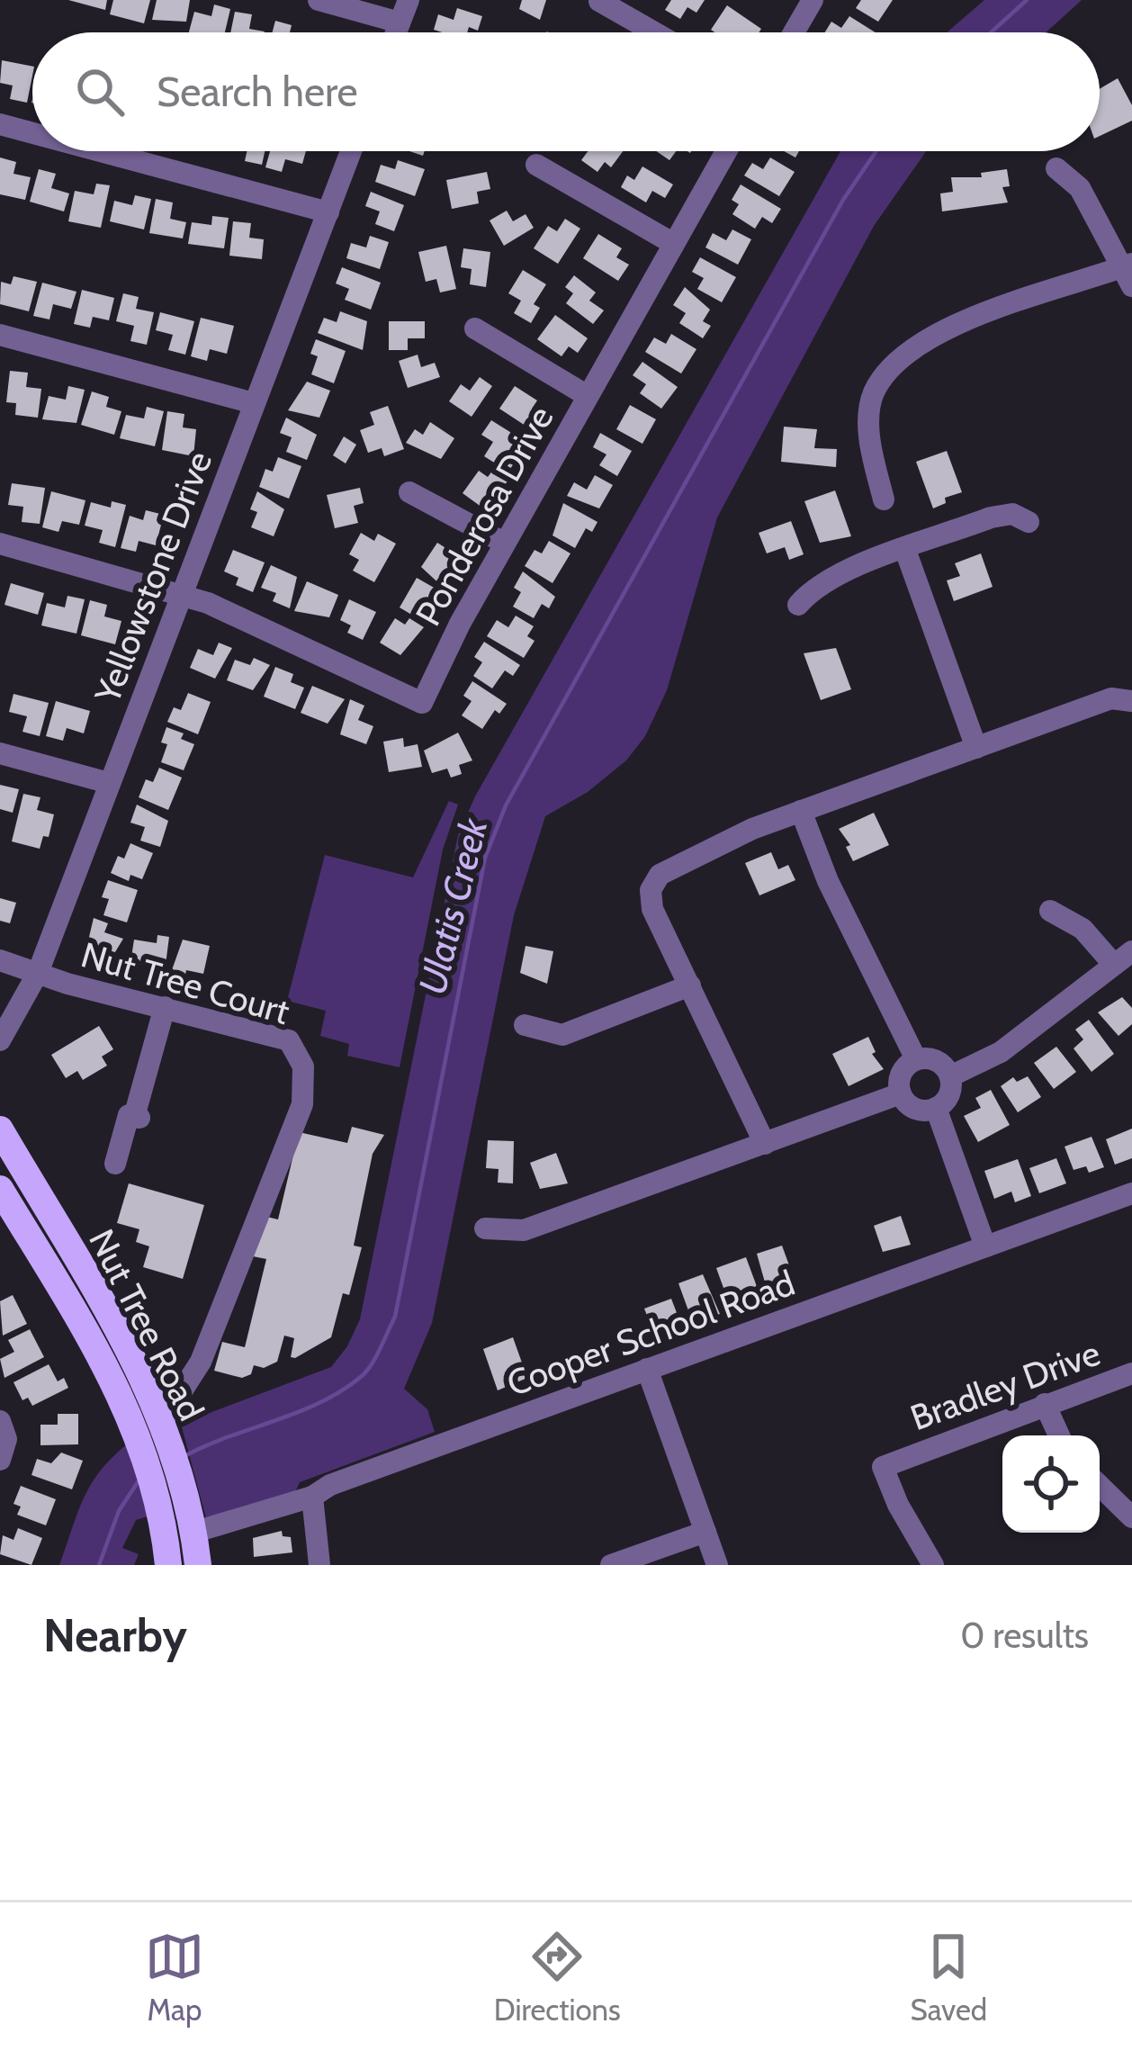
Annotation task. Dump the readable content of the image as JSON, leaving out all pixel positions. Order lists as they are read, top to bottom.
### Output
{
  "streets": {
    "main road": ["Nut Tree Road"],
    "street": [
      "Ponderosa Drive",
      "Yellowstone Drive",
      "Nut Tree Court",
      "Cooper School Road",
      "Bradley Drive"
    ]
  },
  "crossings": [
    ["Ponderosa Drive", "Yellowstone Drive"],
    ["Yellowstone Drive", "Nut Tree Court"],
    ["Nut Tree Court", "Nut Tree Road"],
    ["Nut Tree Road", "Cooper School Road"]
  ],
  "water": ["Ulatis Creek"],
  "page": {
    "search": "Search here",
    "heading": ["Nearby", "0 results"],
    "nav": ["Map", "Directions", "Saved"]
  }
}
